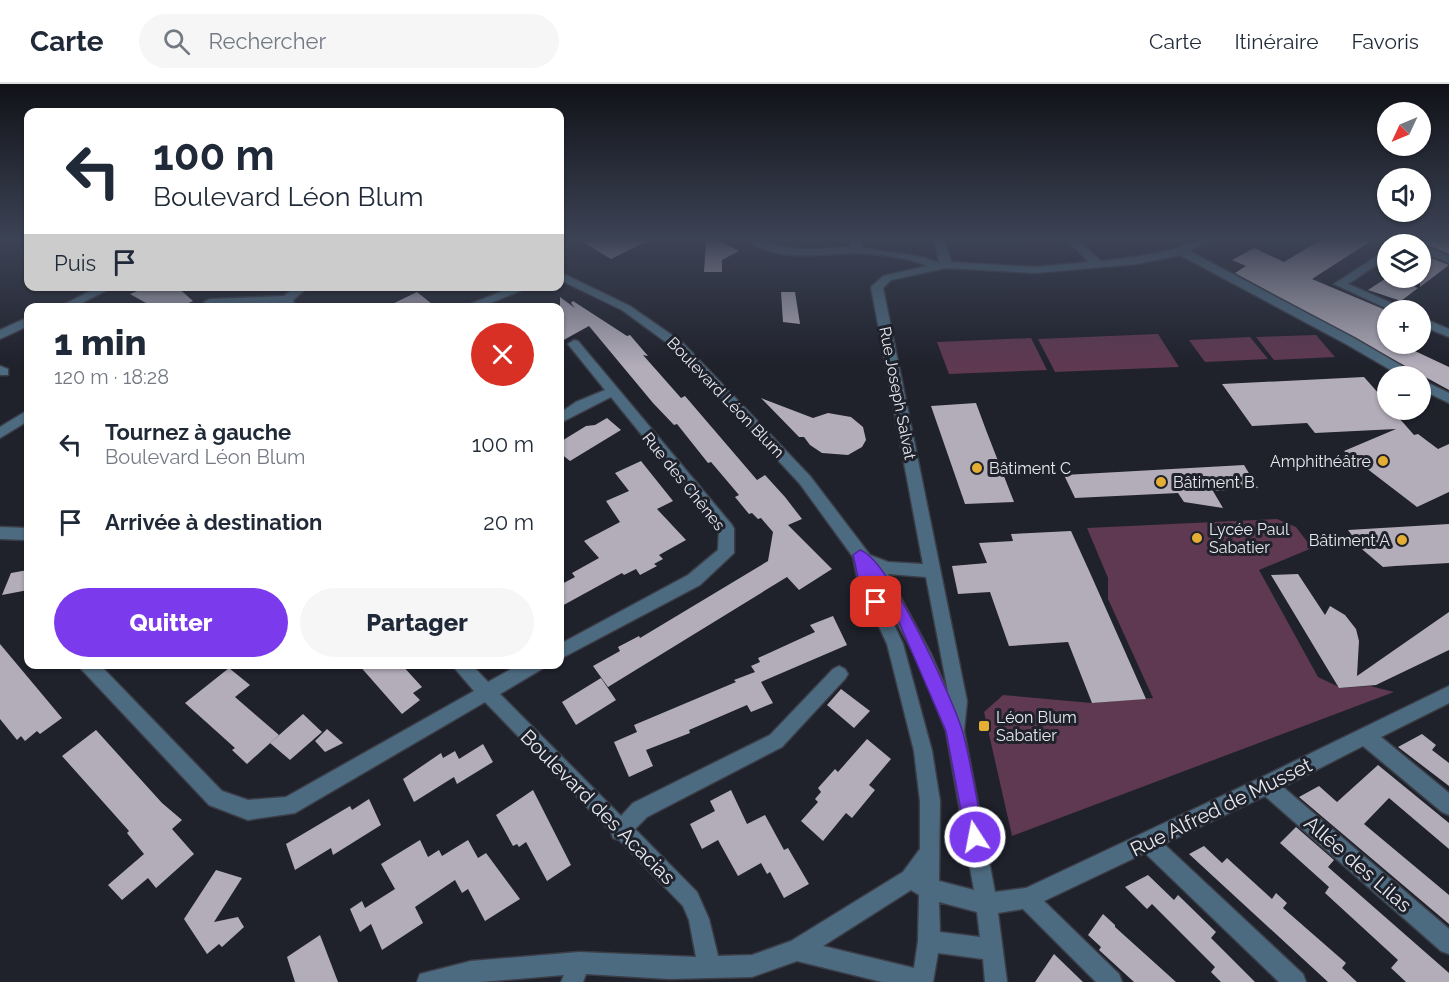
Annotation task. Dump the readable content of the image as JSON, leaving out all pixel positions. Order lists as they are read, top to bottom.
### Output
{
  "streets": {
    "street": [
      "Rue Joseph Salvat",
      "Boulevard Léon Blum",
      "Rue des Chênes",
      "Boulevard des Acacias",
      "Rue Alfred de Musset",
      "Allée des Lilas"
    ]
  },
  "crossings": [
    ["Rue Joseph Salvat", "Boulevard Léon Blum"],
    ["Boulevard Léon Blum", "Rue Alfred de Musset"],
    ["Rue Alfred de Musset", "Allée des Lilas"]
  ],
  "places": {
    "other": [
      "Amphithéâtre",
      "Bâtiment C",
      "Bâtiment B",
      "Lycée Paul Sabatier",
      "Bâtiment A"
    ],
    "transit": ["Léon Blum Sabatier"]
  },
  "north": "bottom left",
  "page": {
    "header": "Carte",
    "search": "Rechercher",
    "nav": ["Carte", "Itinéraire", "Favoris"],
    "map_buttons": ["+", "−"],
    "turn": ["100 m", "Boulevard Léon Blum"],
    "then": "Puis",
    "heading": ["1 min", "120 m · 18:28"],
    "list": [
      {
        "name": "Tournez à gauche",
        "note": "Boulevard Léon Blum",
        "value": "100 m"
      },
      {
        "name": "Arrivée à destination",
        "value": "20 m"
      }
    ],
    "buttons": ["Quitter", "Partager"]
  }
}
